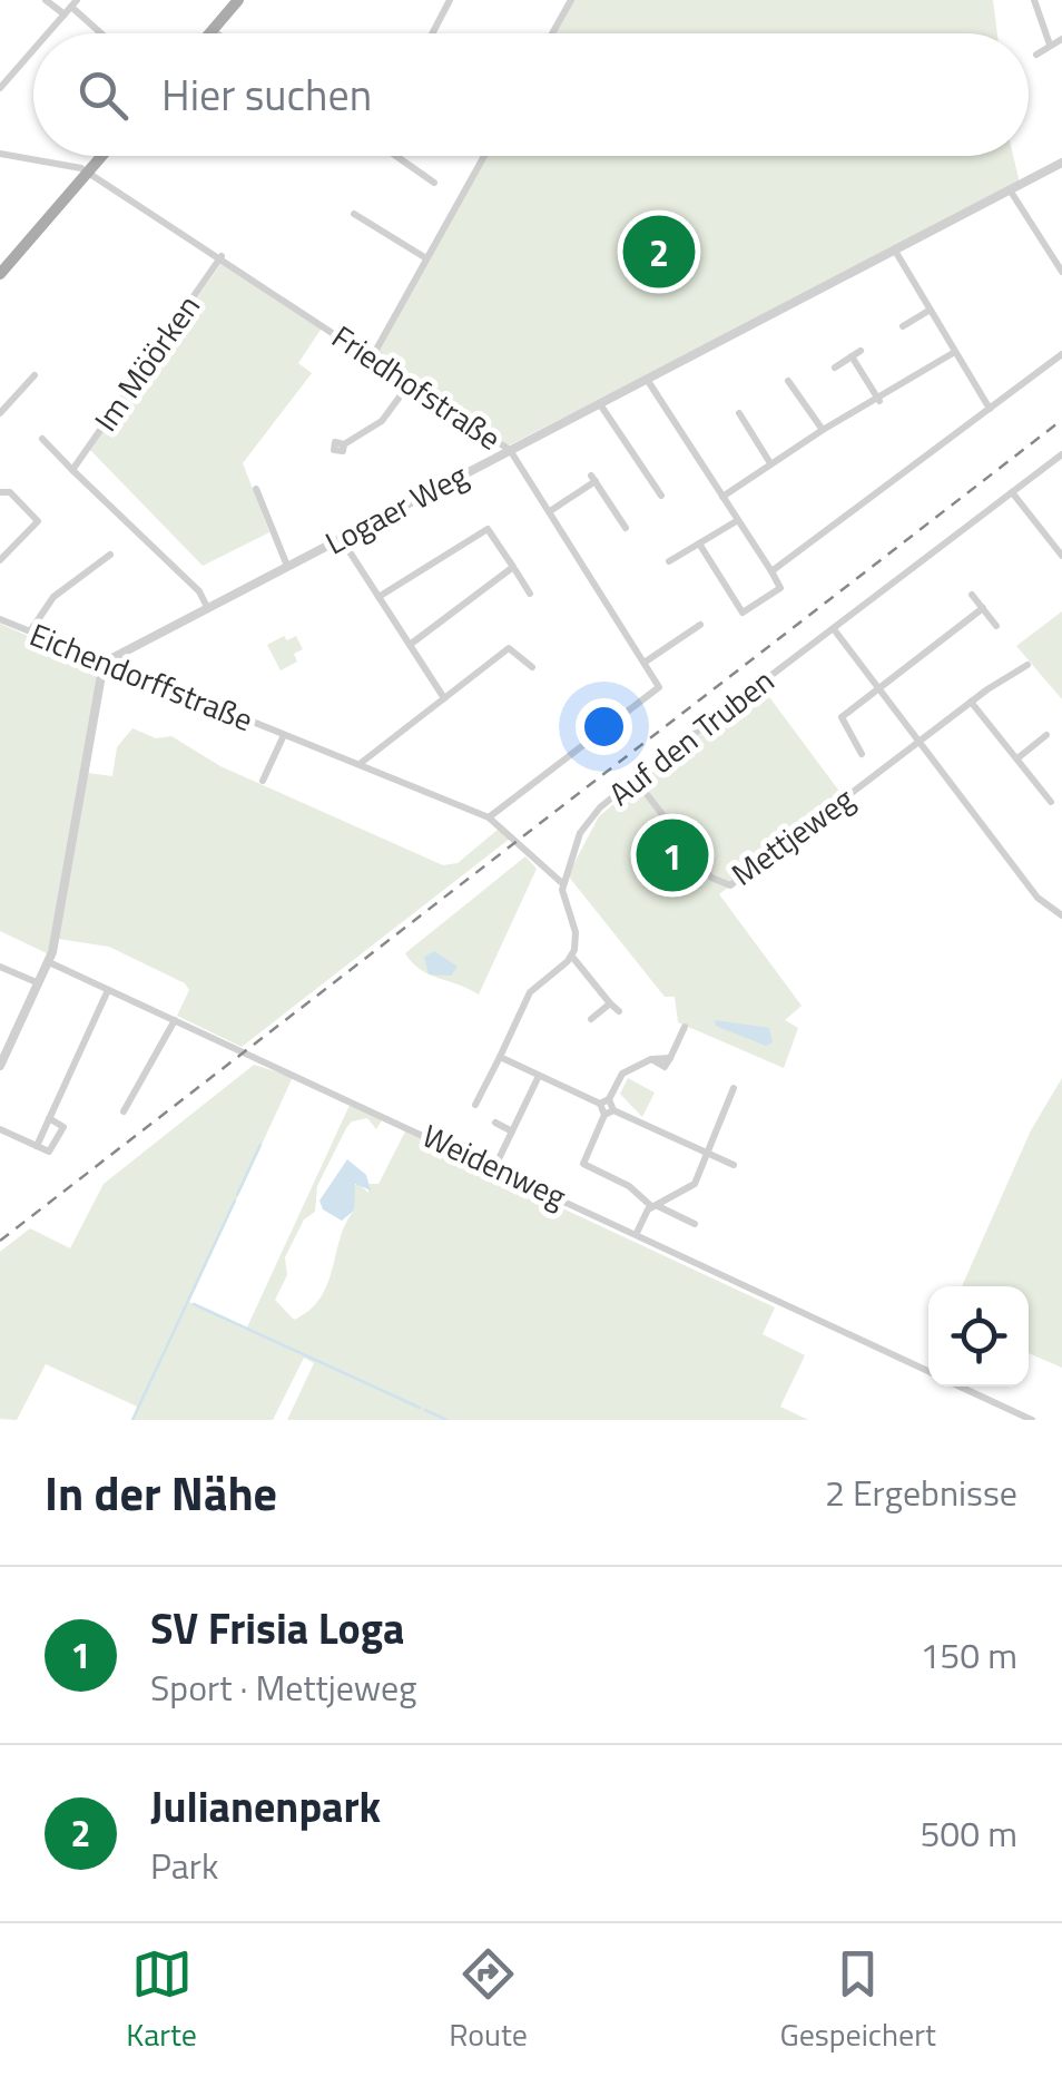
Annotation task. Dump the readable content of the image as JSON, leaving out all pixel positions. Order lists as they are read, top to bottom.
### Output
{
  "streets": {
    "street": [
      "Im Möörken",
      "Friedhofstraße",
      "Logaer Weg",
      "Eichendorffstraße",
      "Auf den Truben",
      "Mettjeweg",
      "Weidenweg"
    ]
  },
  "crossings": [
    ["Im Möörken", "Friedhofstraße"],
    ["Friedhofstraße", "Logaer Weg"],
    ["Friedhofstraße", "Eichendorffstraße"],
    ["Logaer Weg", "Eichendorffstraße"],
    ["Eichendorffstraße", "Auf den Truben"],
    ["Auf den Truben", "Mettjeweg"]
  ],
  "page": {
    "search": "Hier suchen",
    "pins": ["2", "1"],
    "heading": ["In der Nähe", "2 Ergebnisse"],
    "list": [
      {
        "mark": "1",
        "name": "SV Frisia Loga",
        "note": "Sport · Mettjeweg",
        "value": "150 m"
      },
      {
        "mark": "2",
        "name": "Julianenpark",
        "note": "Park",
        "value": "500 m"
      }
    ],
    "nav": ["Karte", "Route", "Gespeichert"]
  }
}
